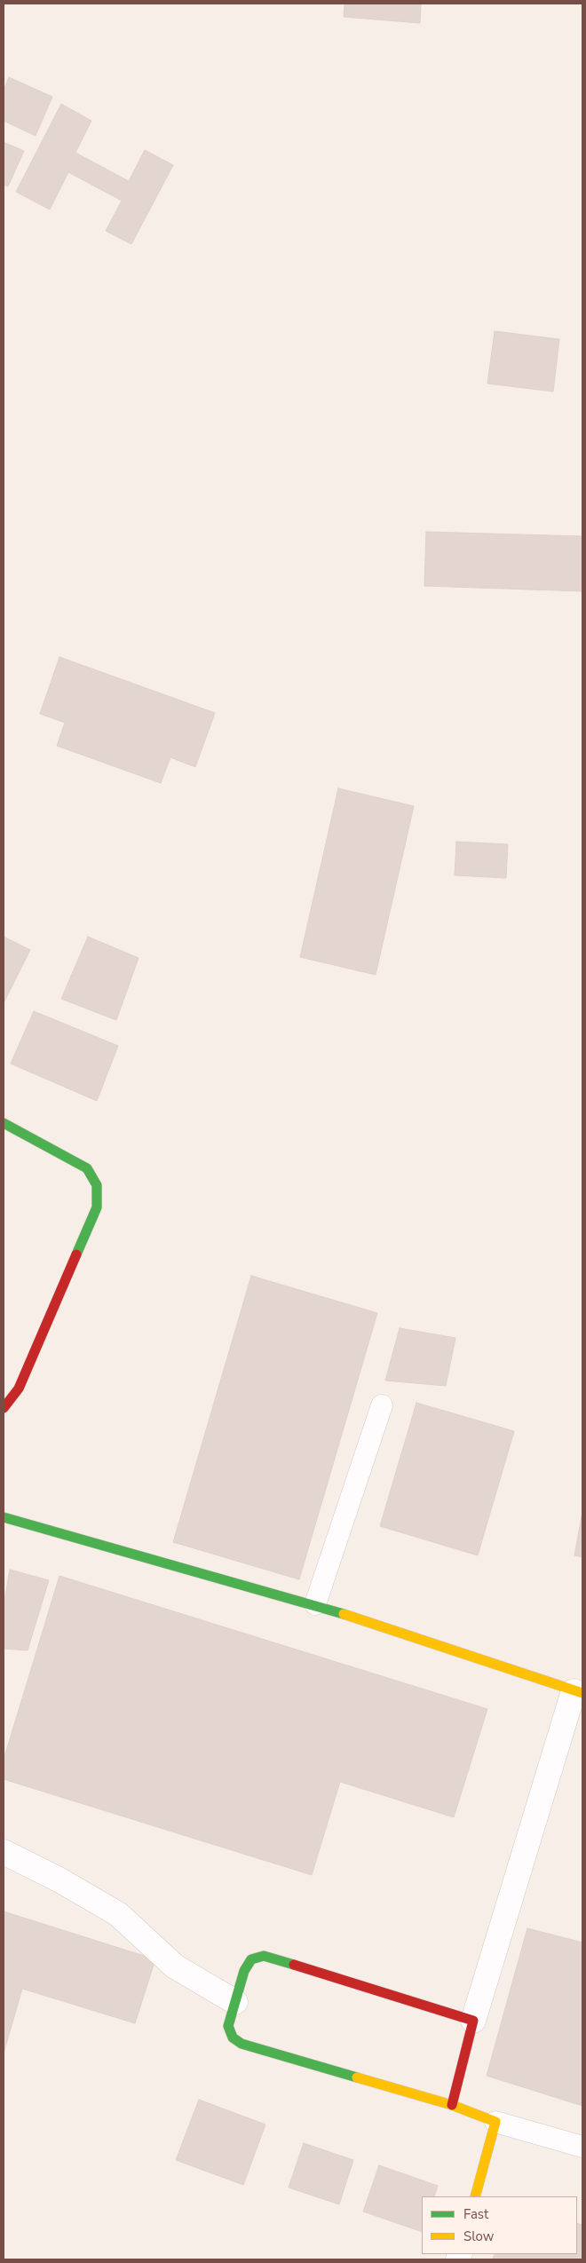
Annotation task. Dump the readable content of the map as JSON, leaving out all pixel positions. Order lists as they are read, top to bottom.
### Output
{
  "legend": ["Fast", "Slow"]
}
